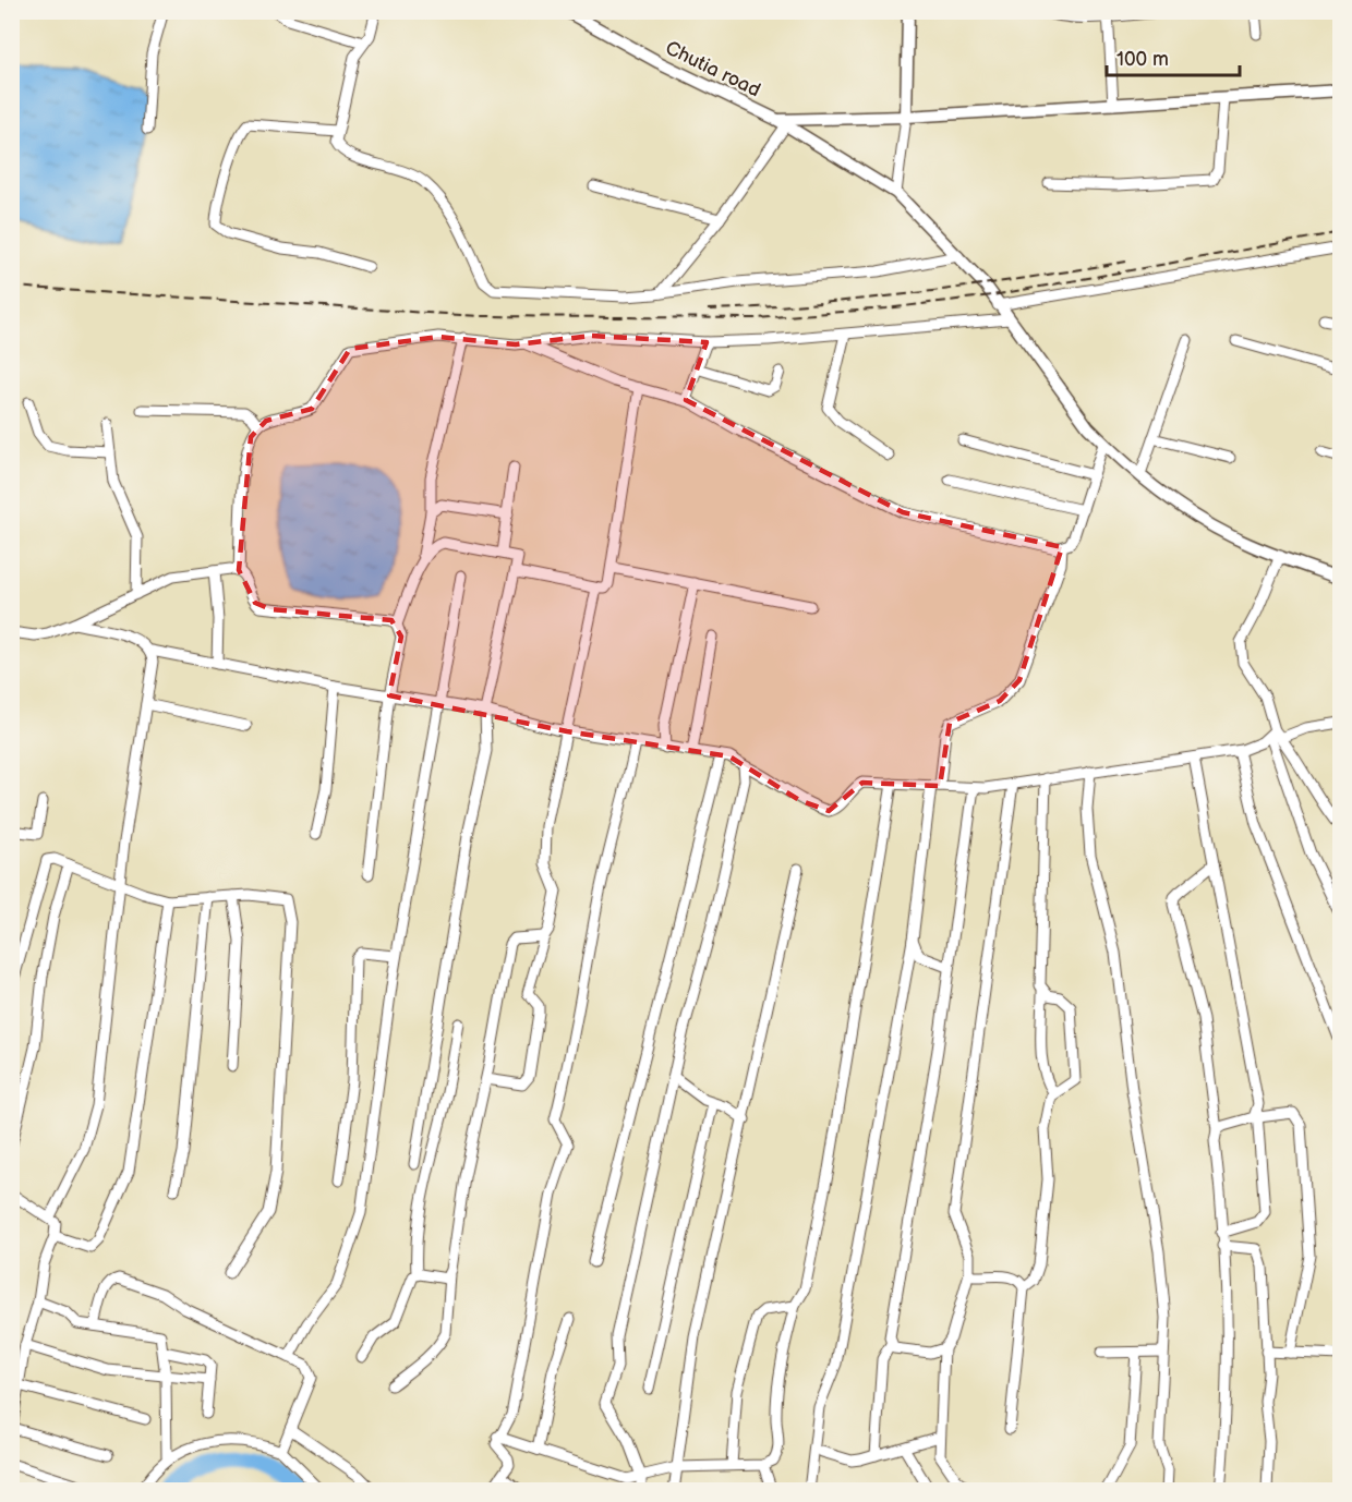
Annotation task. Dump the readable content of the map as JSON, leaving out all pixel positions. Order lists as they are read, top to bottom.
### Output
{
  "streets": {
    "street": ["Chutia road"]
  },
  "scale_bar": "100 m"
}
